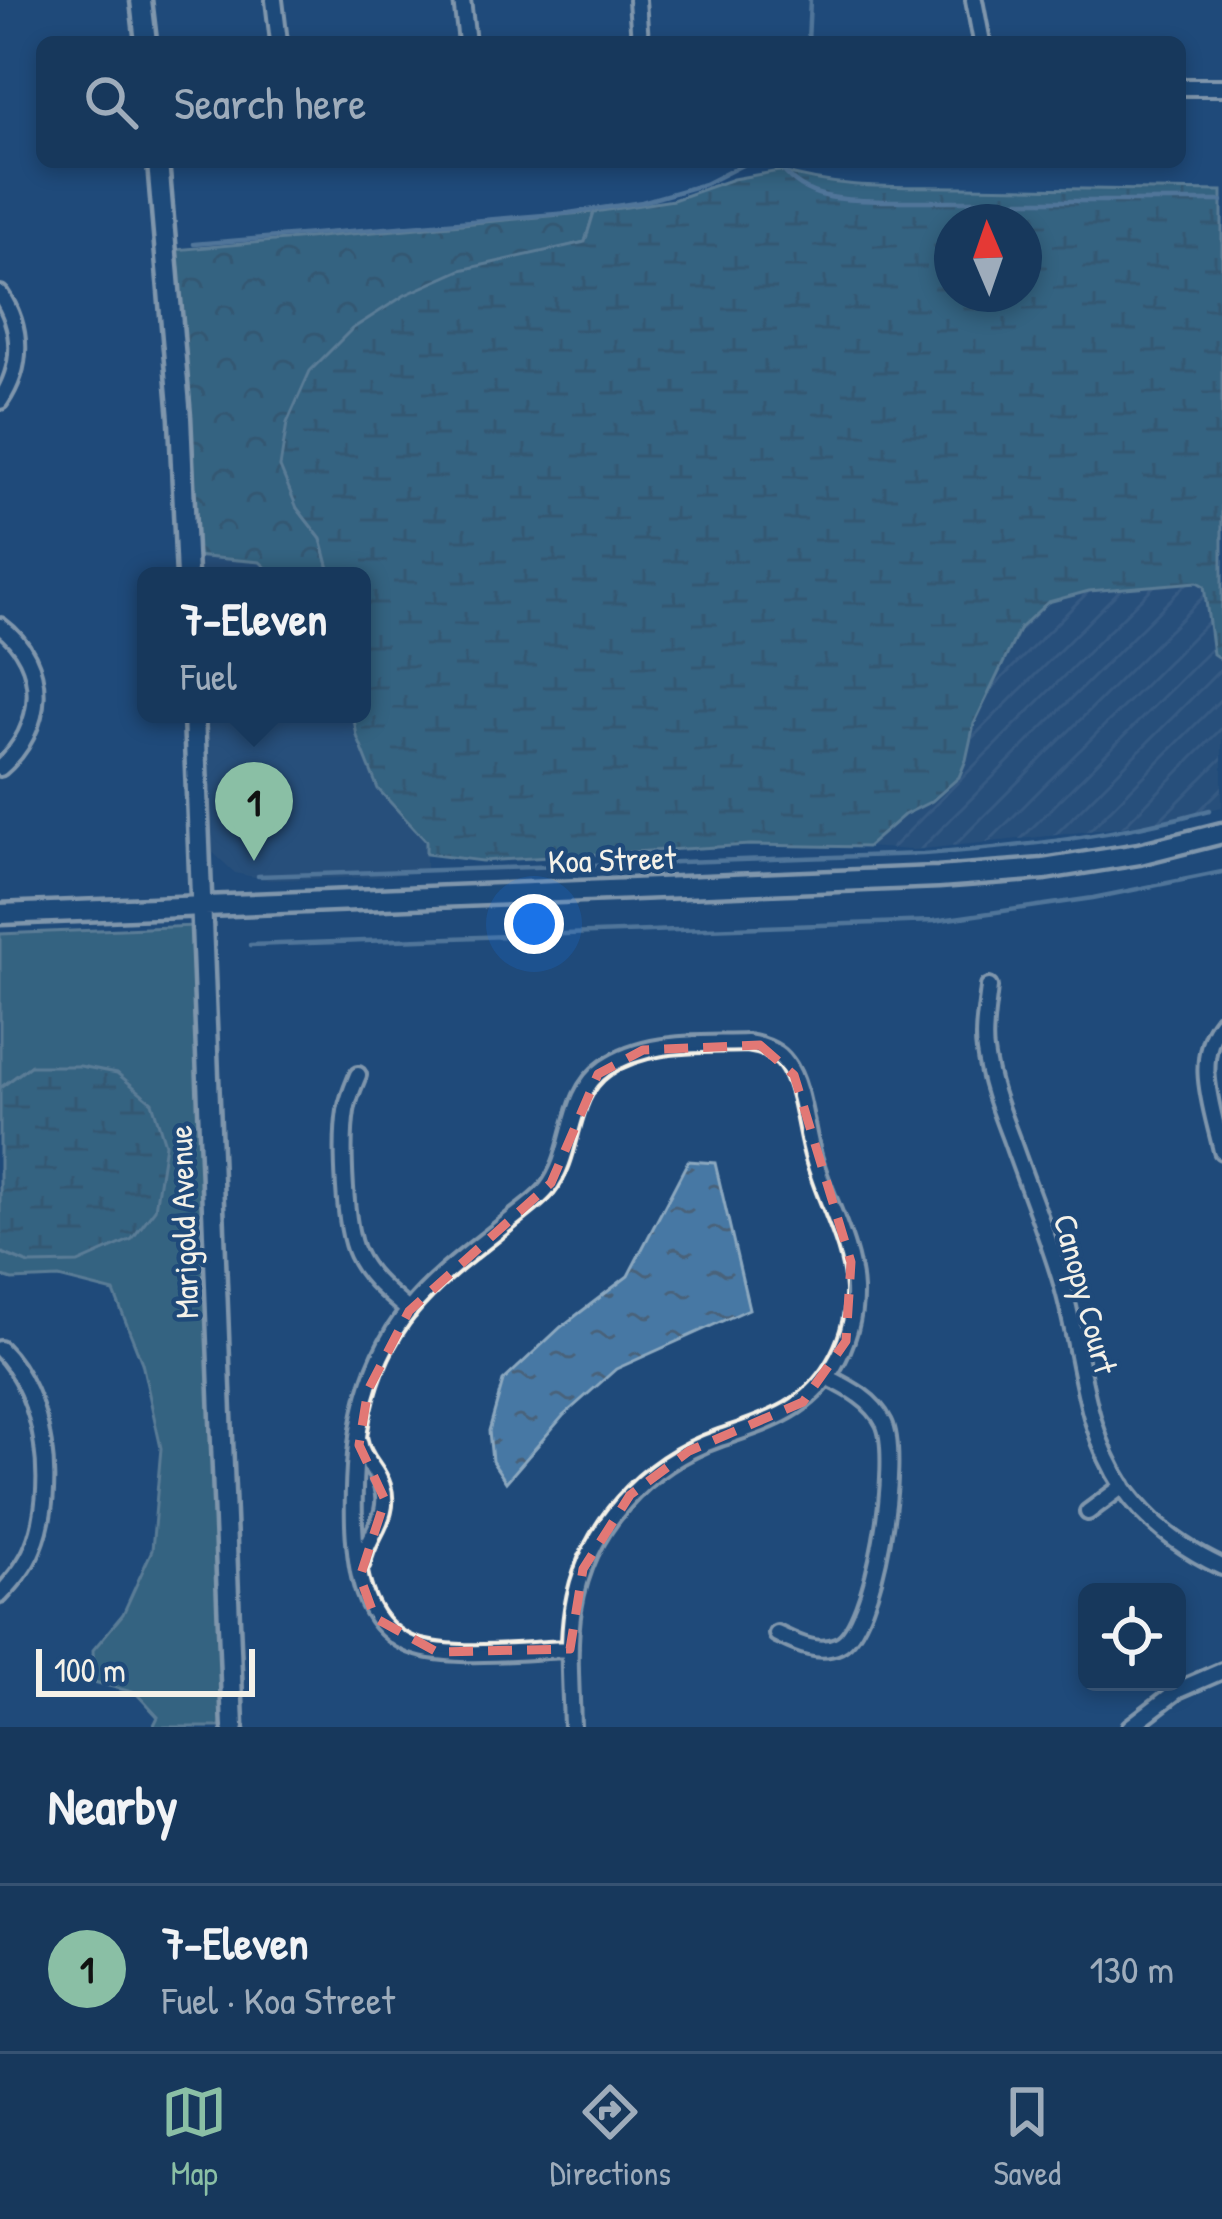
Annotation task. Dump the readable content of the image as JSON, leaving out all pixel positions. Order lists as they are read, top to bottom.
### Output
{
  "streets": {
    "main road": ["Koa Street", "Marigold Avenue"],
    "street": ["Canopy Court"]
  },
  "crossings": [
    ["Koa Street", "Marigold Avenue"]
  ],
  "scale_bar": "100 m",
  "north": "top",
  "page": {
    "search": "Search here",
    "popup": ["7-Eleven", "Fuel"],
    "pins": "1",
    "scale": "100 m",
    "heading": "Nearby",
    "list": [
      {
        "mark": "1",
        "name": "7-Eleven",
        "note": "Fuel · Koa Street",
        "value": "130 m"
      }
    ],
    "nav": ["Map", "Directions", "Saved"]
  }
}
